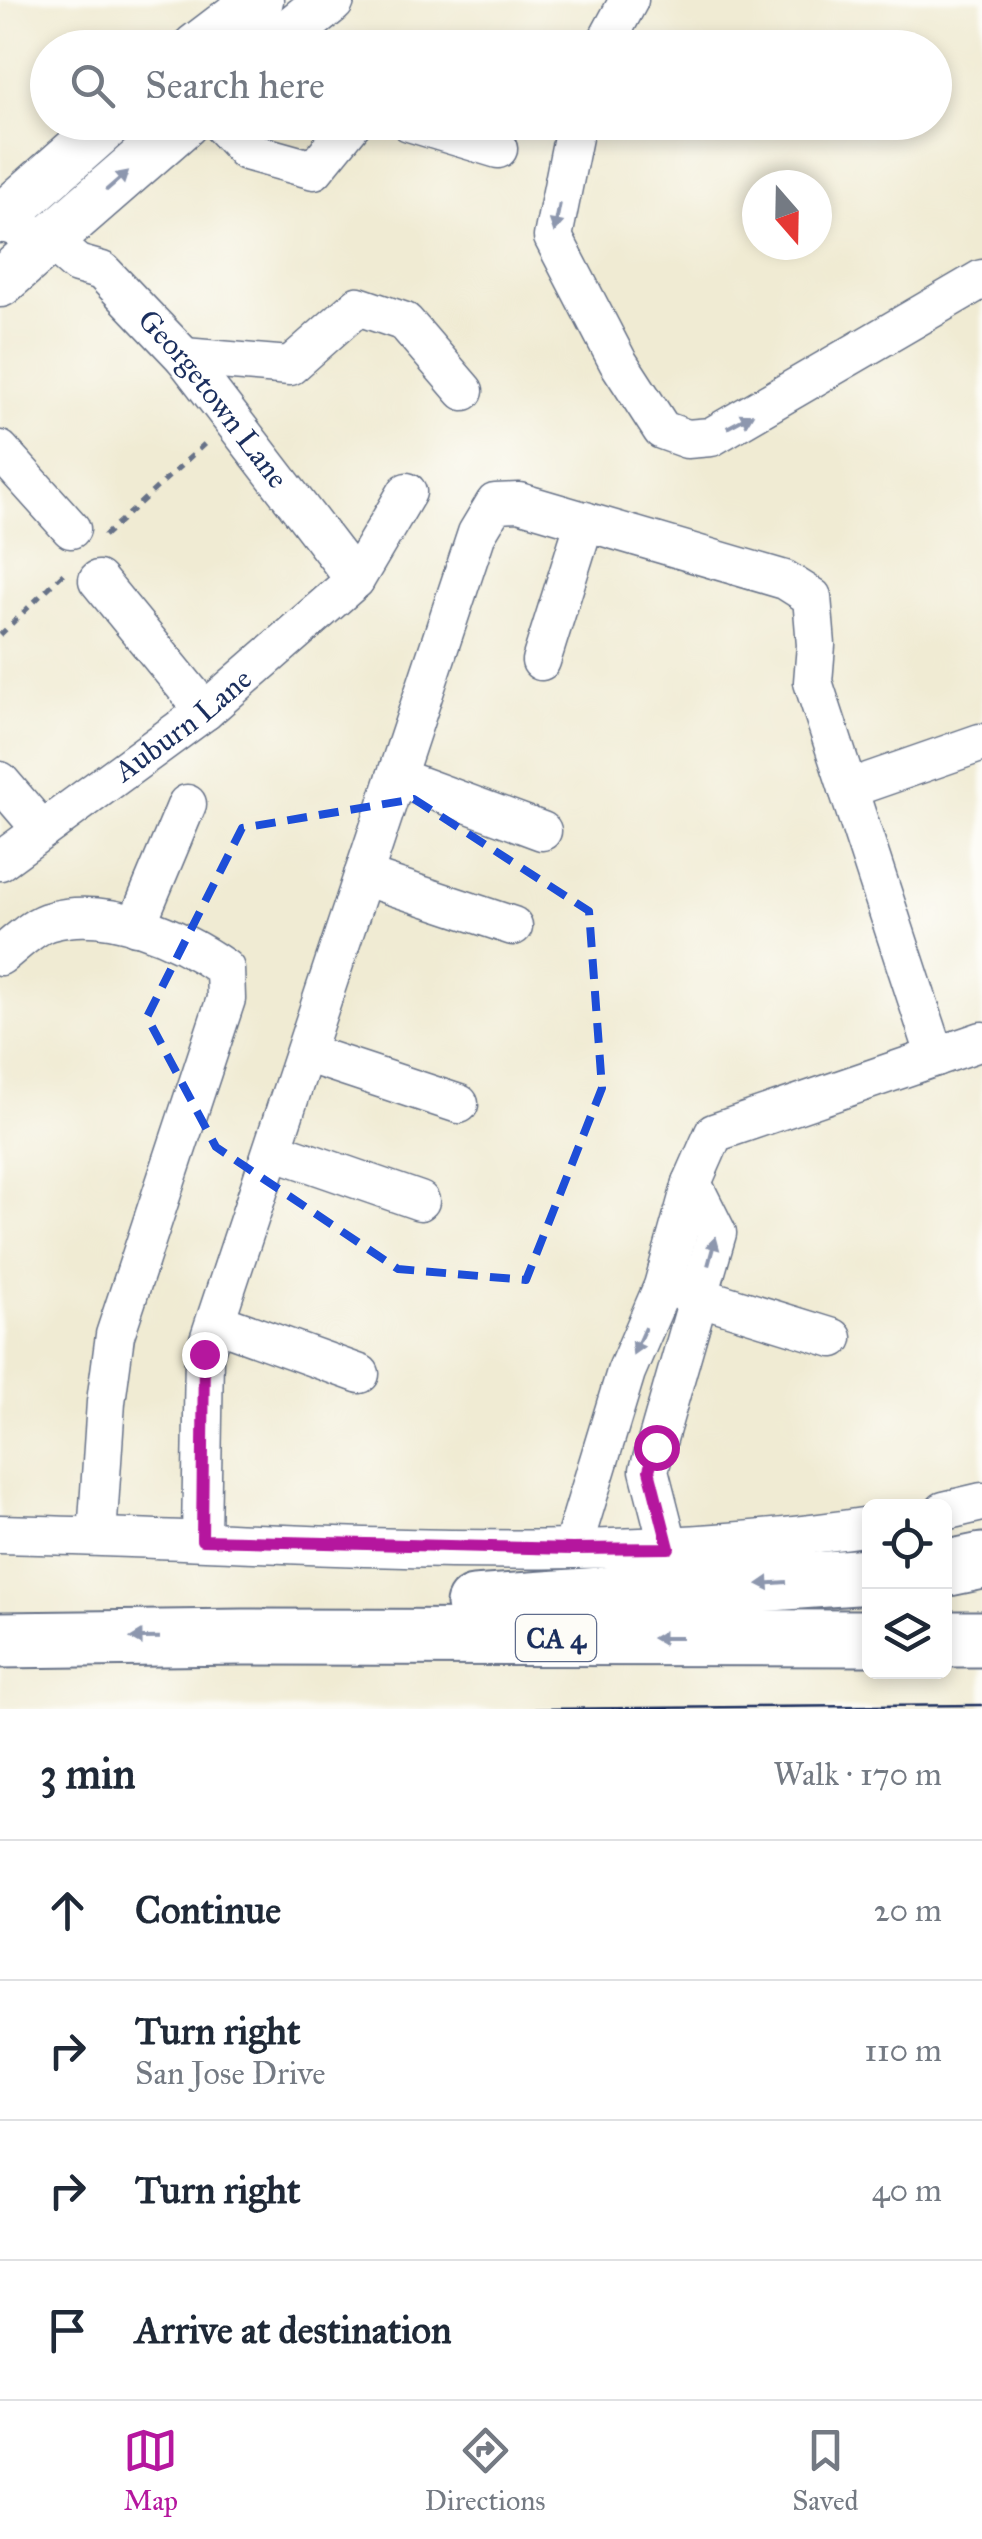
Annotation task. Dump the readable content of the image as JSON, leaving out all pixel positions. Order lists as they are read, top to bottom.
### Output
{
  "streets": {
    "highway": ["CA 4"],
    "street": ["Georgetown Lane", "Auburn Lane"]
  },
  "crossings": [
    ["Georgetown Lane", "Auburn Lane"]
  ],
  "north": "bottom",
  "page": {
    "search": "Search here",
    "heading": ["3 min", "Walk · 170 m"],
    "list": [
      ["Continue", "20 m"],
      ["Turn right", "San Jose Drive", "110 m"],
      ["Turn right", "40 m"],
      "Arrive at destination"
    ],
    "nav": ["Map", "Directions", "Saved"]
  }
}
